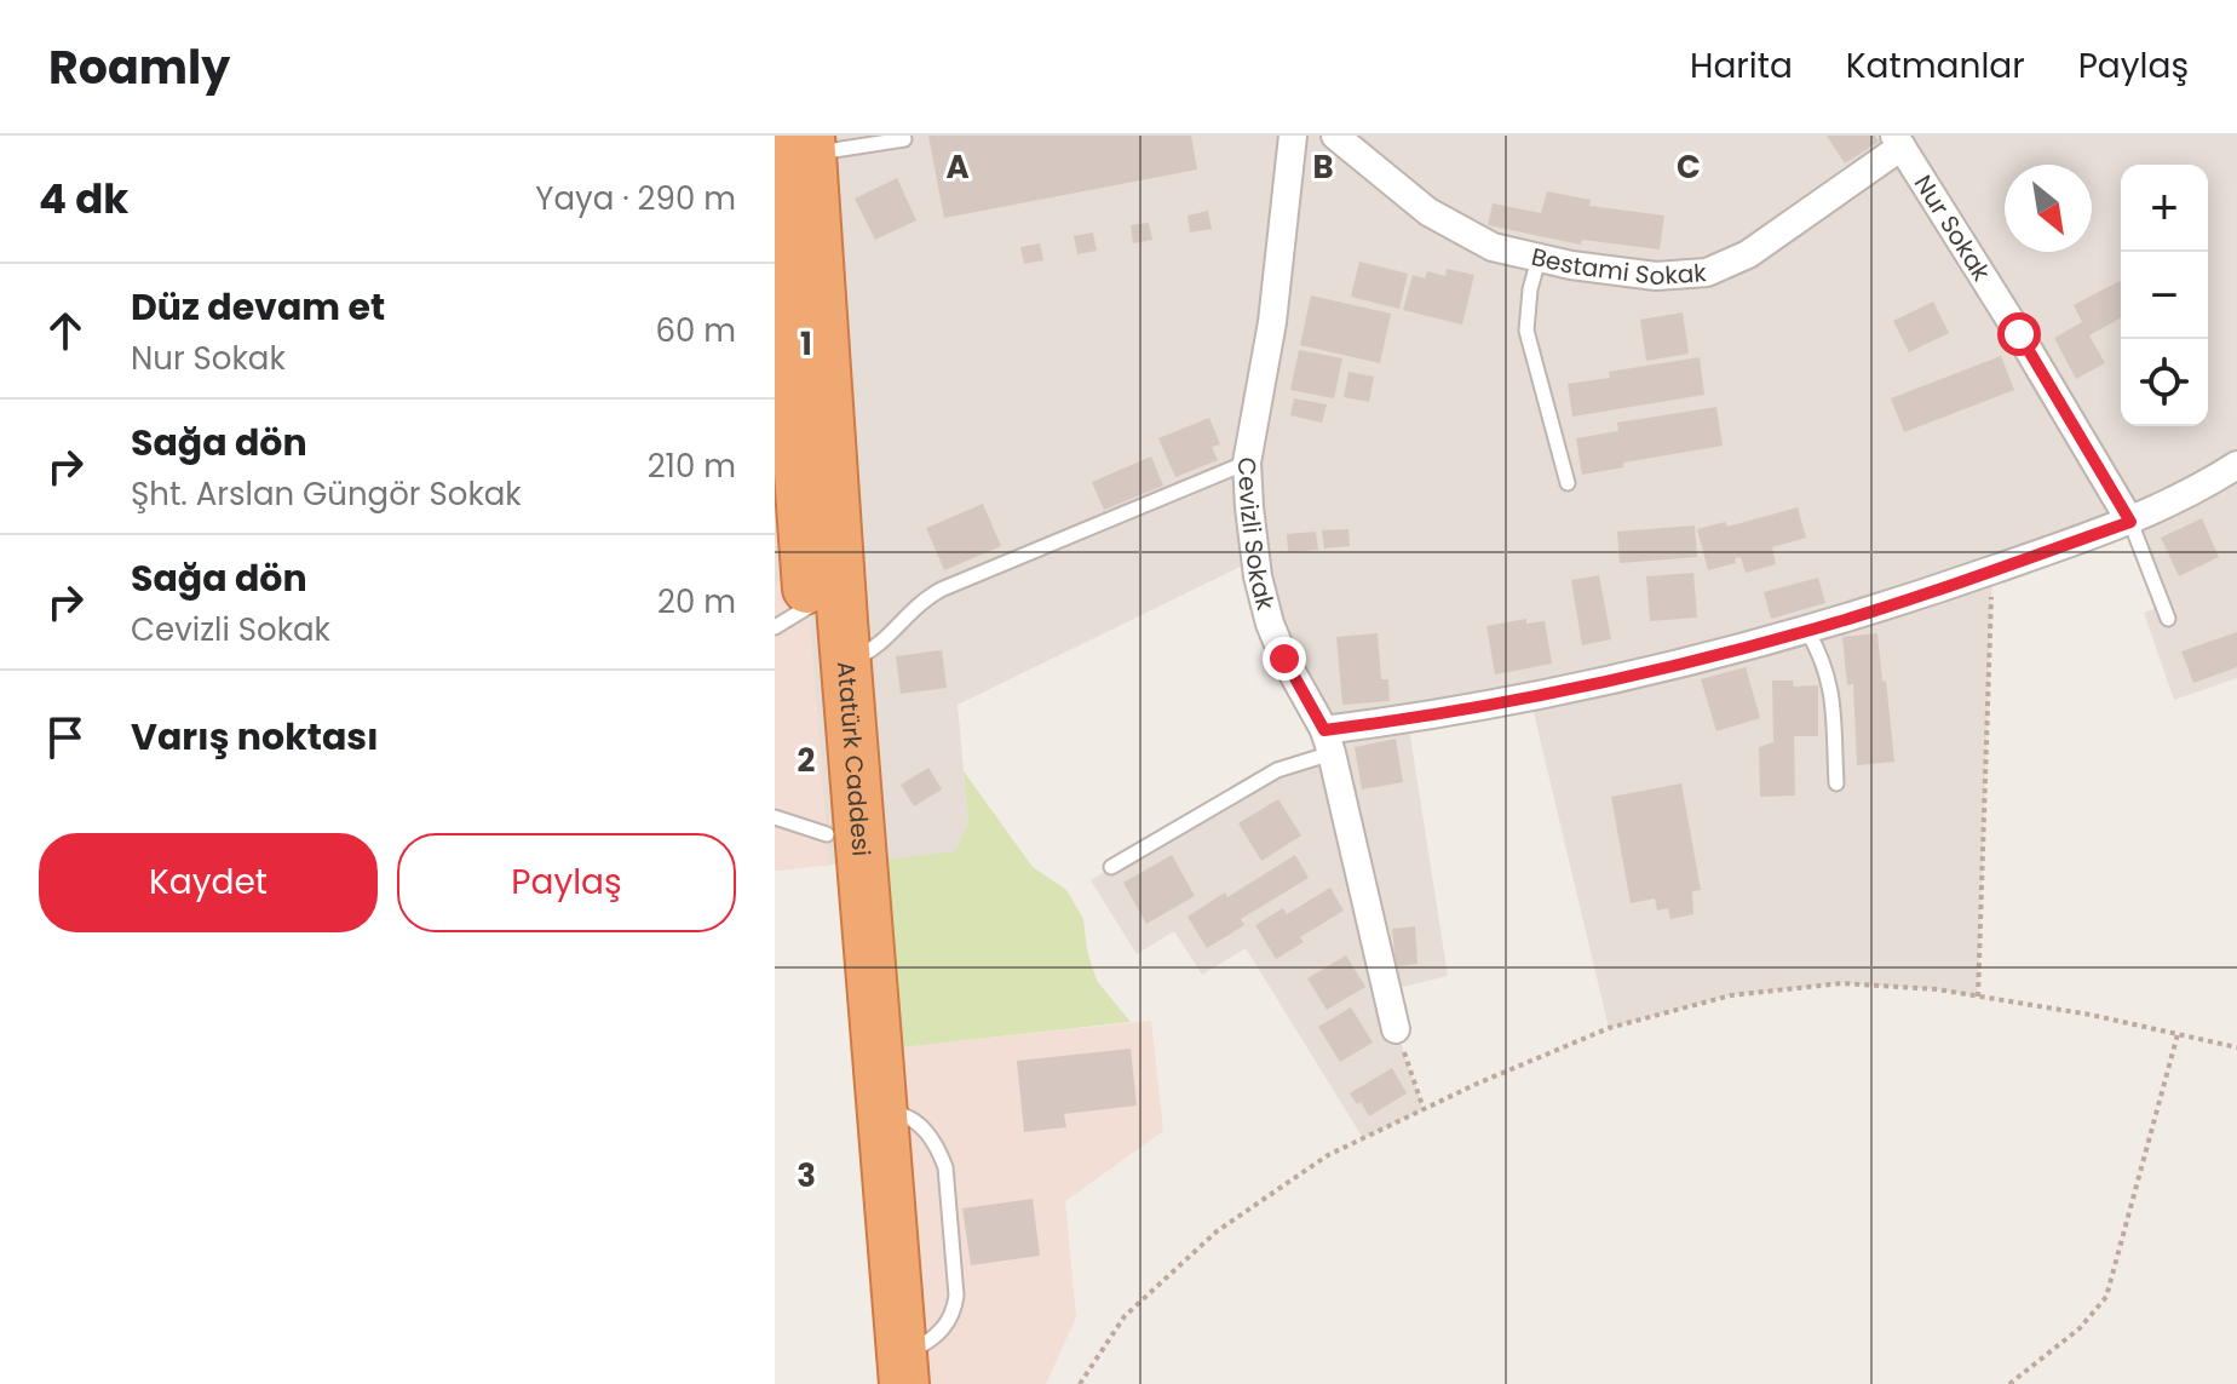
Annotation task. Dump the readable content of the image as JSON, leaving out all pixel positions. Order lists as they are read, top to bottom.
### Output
{
  "streets": {
    "highway": ["Atatürk Caddesi"],
    "street": ["Nur Sokak", "Bestami Sokak", "Cevizli Sokak"]
  },
  "crossings": [
    ["Nur Sokak", "Bestami Sokak"]
  ],
  "north": "bottom right",
  "page": {
    "header": "Roamly",
    "nav": ["Harita", "Katmanlar", "Paylaş"],
    "heading": ["4 dk", "Yaya · 290 m"],
    "map_buttons": ["+", "−"],
    "list": [
      ["Düz devam et", "Nur Sokak", "60 m"],
      ["Sağa dön", "Şht. Arslan Güngör Sokak", "210 m"],
      ["Sağa dön", "Cevizli Sokak", "20 m"],
      "Varış noktası"
    ],
    "buttons": ["Kaydet", "Paylaş"]
  },
  "grid": {
    "columns": ["A", "B", "C"],
    "rows": ["1", "2", "3"]
  }
}
